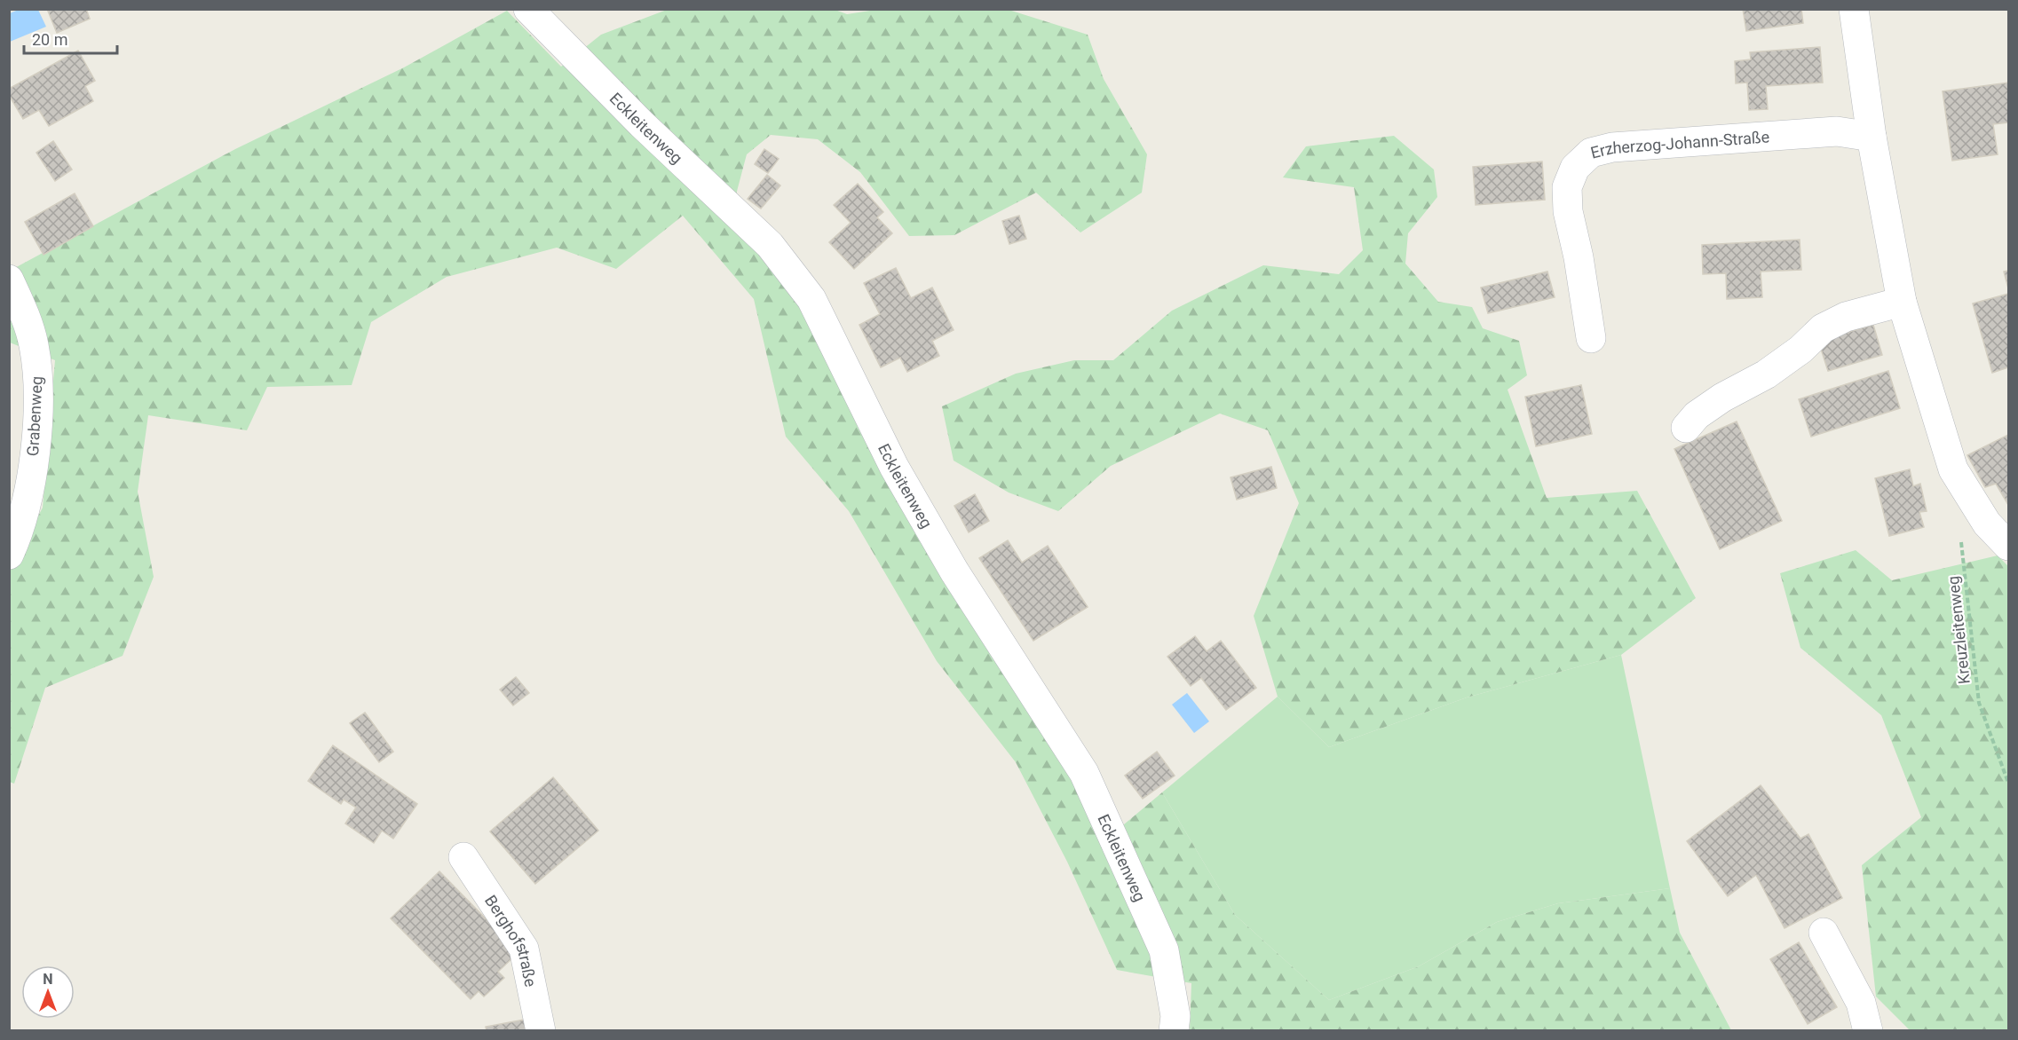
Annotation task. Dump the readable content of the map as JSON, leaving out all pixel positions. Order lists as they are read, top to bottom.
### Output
{
  "streets": {
    "street": [
      "Eckleitenweg",
      "Erzherzog-Johann-Straße",
      "Grabenweg",
      "Berghofstraße"
    ],
    "path": ["Kreuzleitenweg"]
  },
  "scale_bar": "20 m",
  "north": "top"
}
